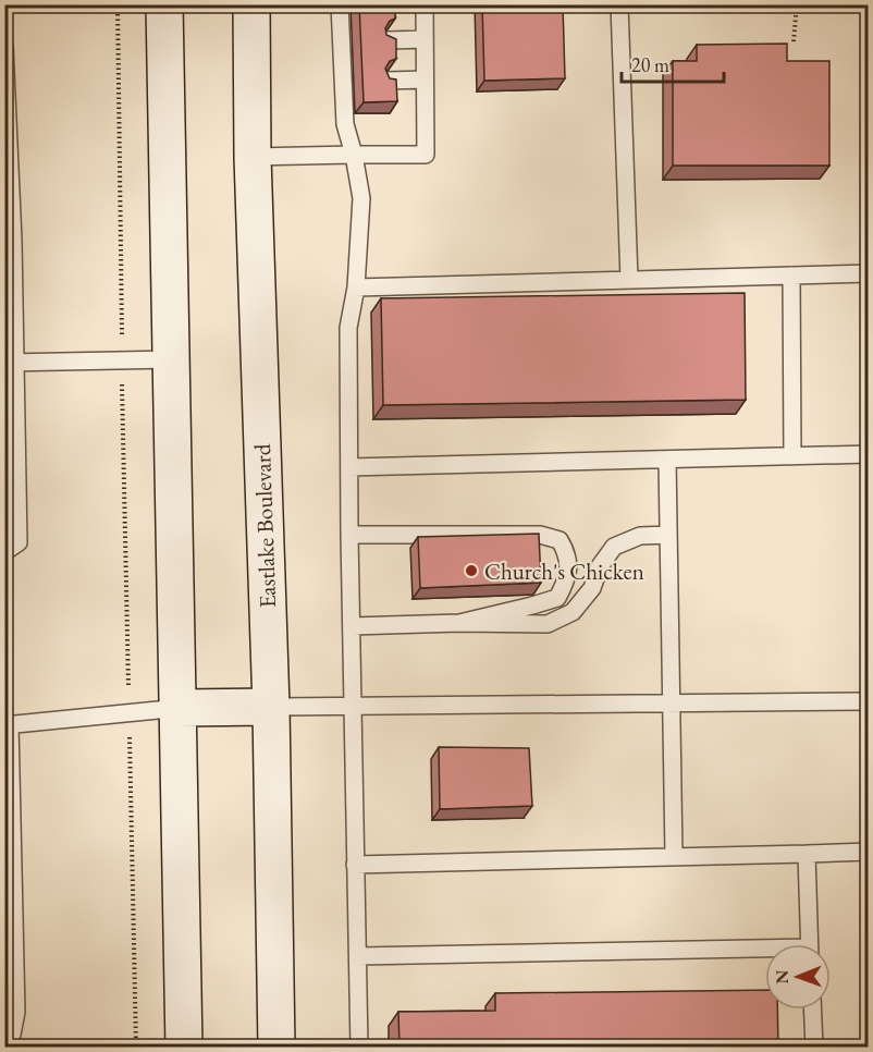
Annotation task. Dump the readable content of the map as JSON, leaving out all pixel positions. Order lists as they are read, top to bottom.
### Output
{
  "streets": {
    "main road": ["Eastlake Boulevard"]
  },
  "places": ["Church's Chicken"],
  "scale_bar": "20 m",
  "north": "left"
}
